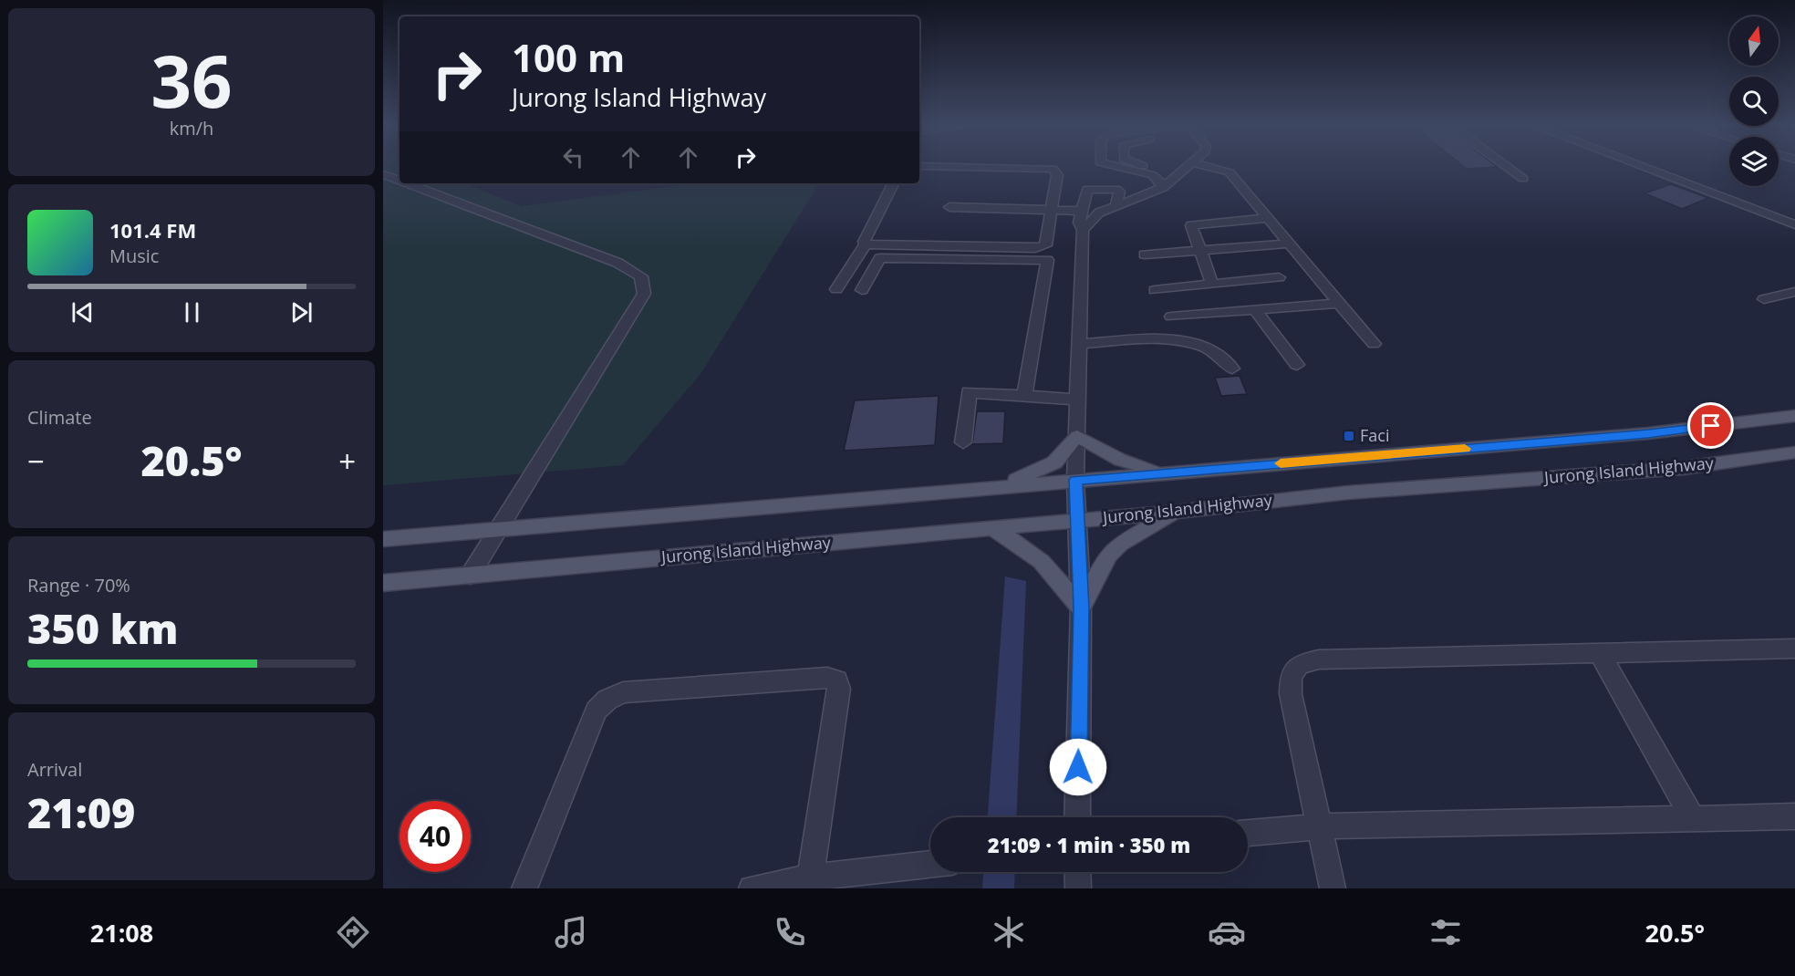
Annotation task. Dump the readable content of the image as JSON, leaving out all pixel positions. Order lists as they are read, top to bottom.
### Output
{
  "streets": {
    "main road": ["Jurong Island Highway"]
  },
  "places": {
    "transit": ["Faci"]
  },
  "north": "top",
  "page": {
    "tile": [
      ["36", "km/h"],
      "Climate",
      ["Range · 70%", "350 km"],
      ["Arrival", "21:09"]
    ],
    "turn": ["100 m", "Jurong Island Highway"],
    "song": ["101.4 FM", "Music"],
    "heat": ["−", "20.5°", "+"],
    "limit": "40",
    "trip": "21:09 · 1 min · 350 m",
    "tabs": ["21:08", "20.5°"]
  }
}
